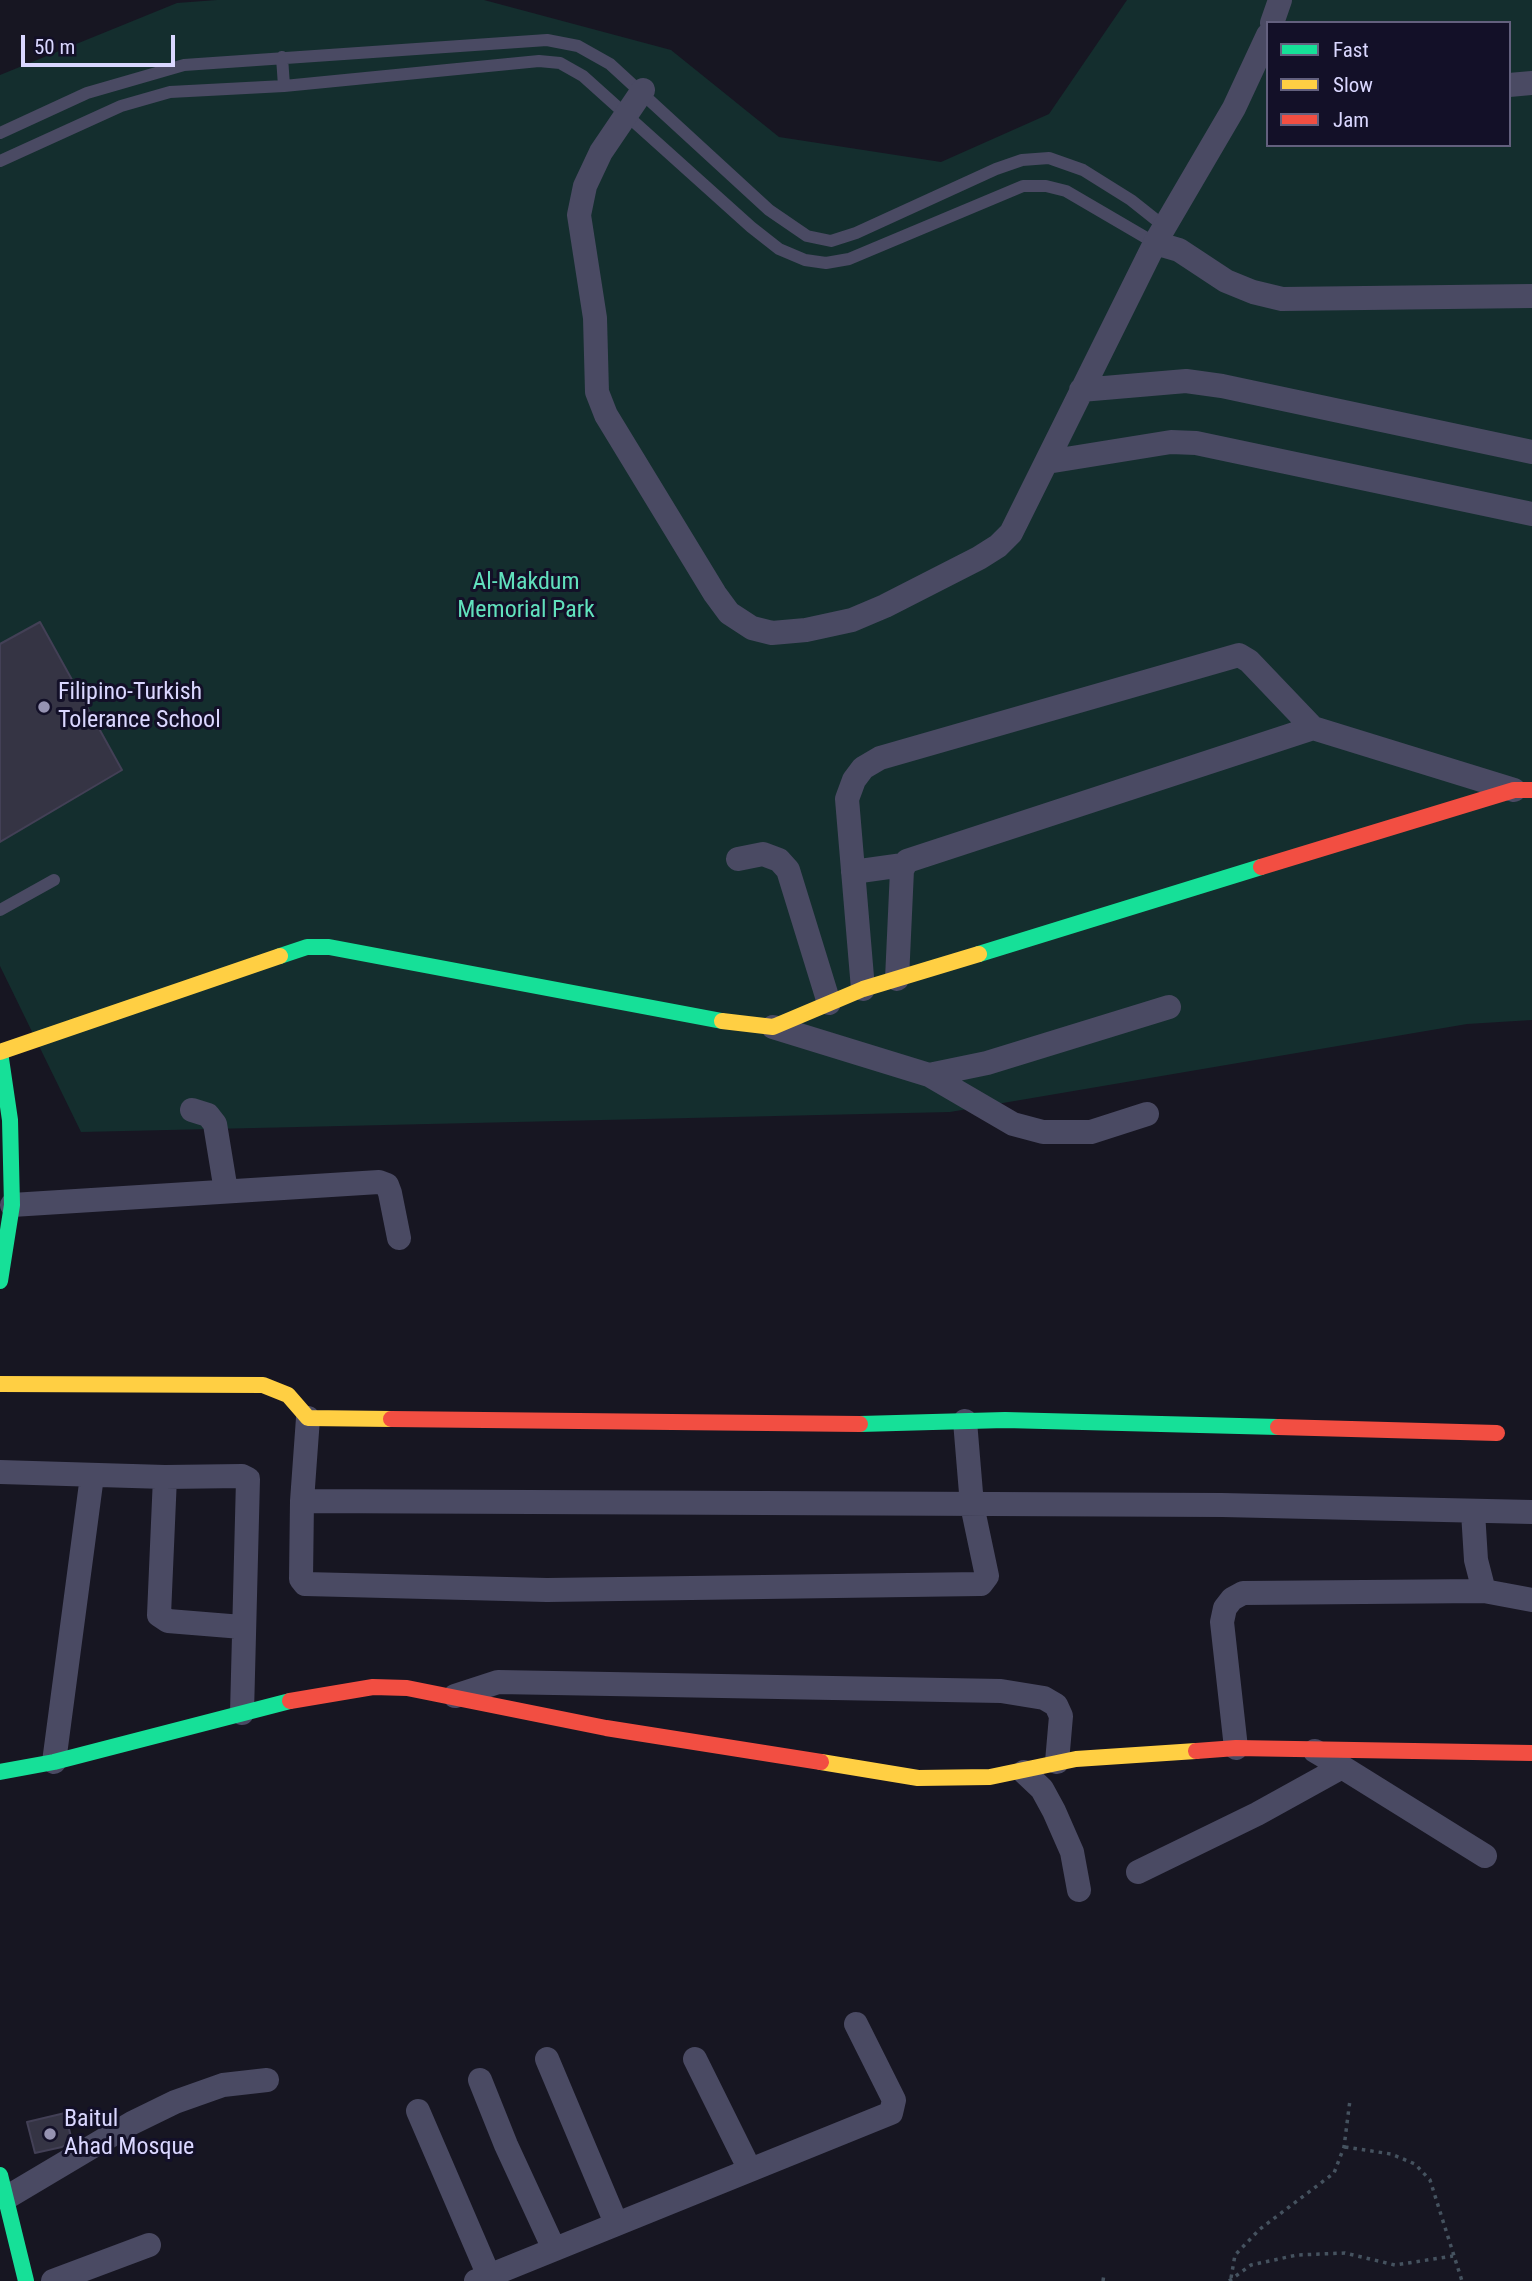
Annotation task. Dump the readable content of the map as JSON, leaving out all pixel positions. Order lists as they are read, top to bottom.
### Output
{
  "parks": ["Al-Makdum Memorial Park"],
  "places": ["Filipino-Turkish Tolerance School", "Baitul Ahad Mosque"],
  "legend": ["Fast", "Slow", "Jam"],
  "scale_bar": "50 m"
}
